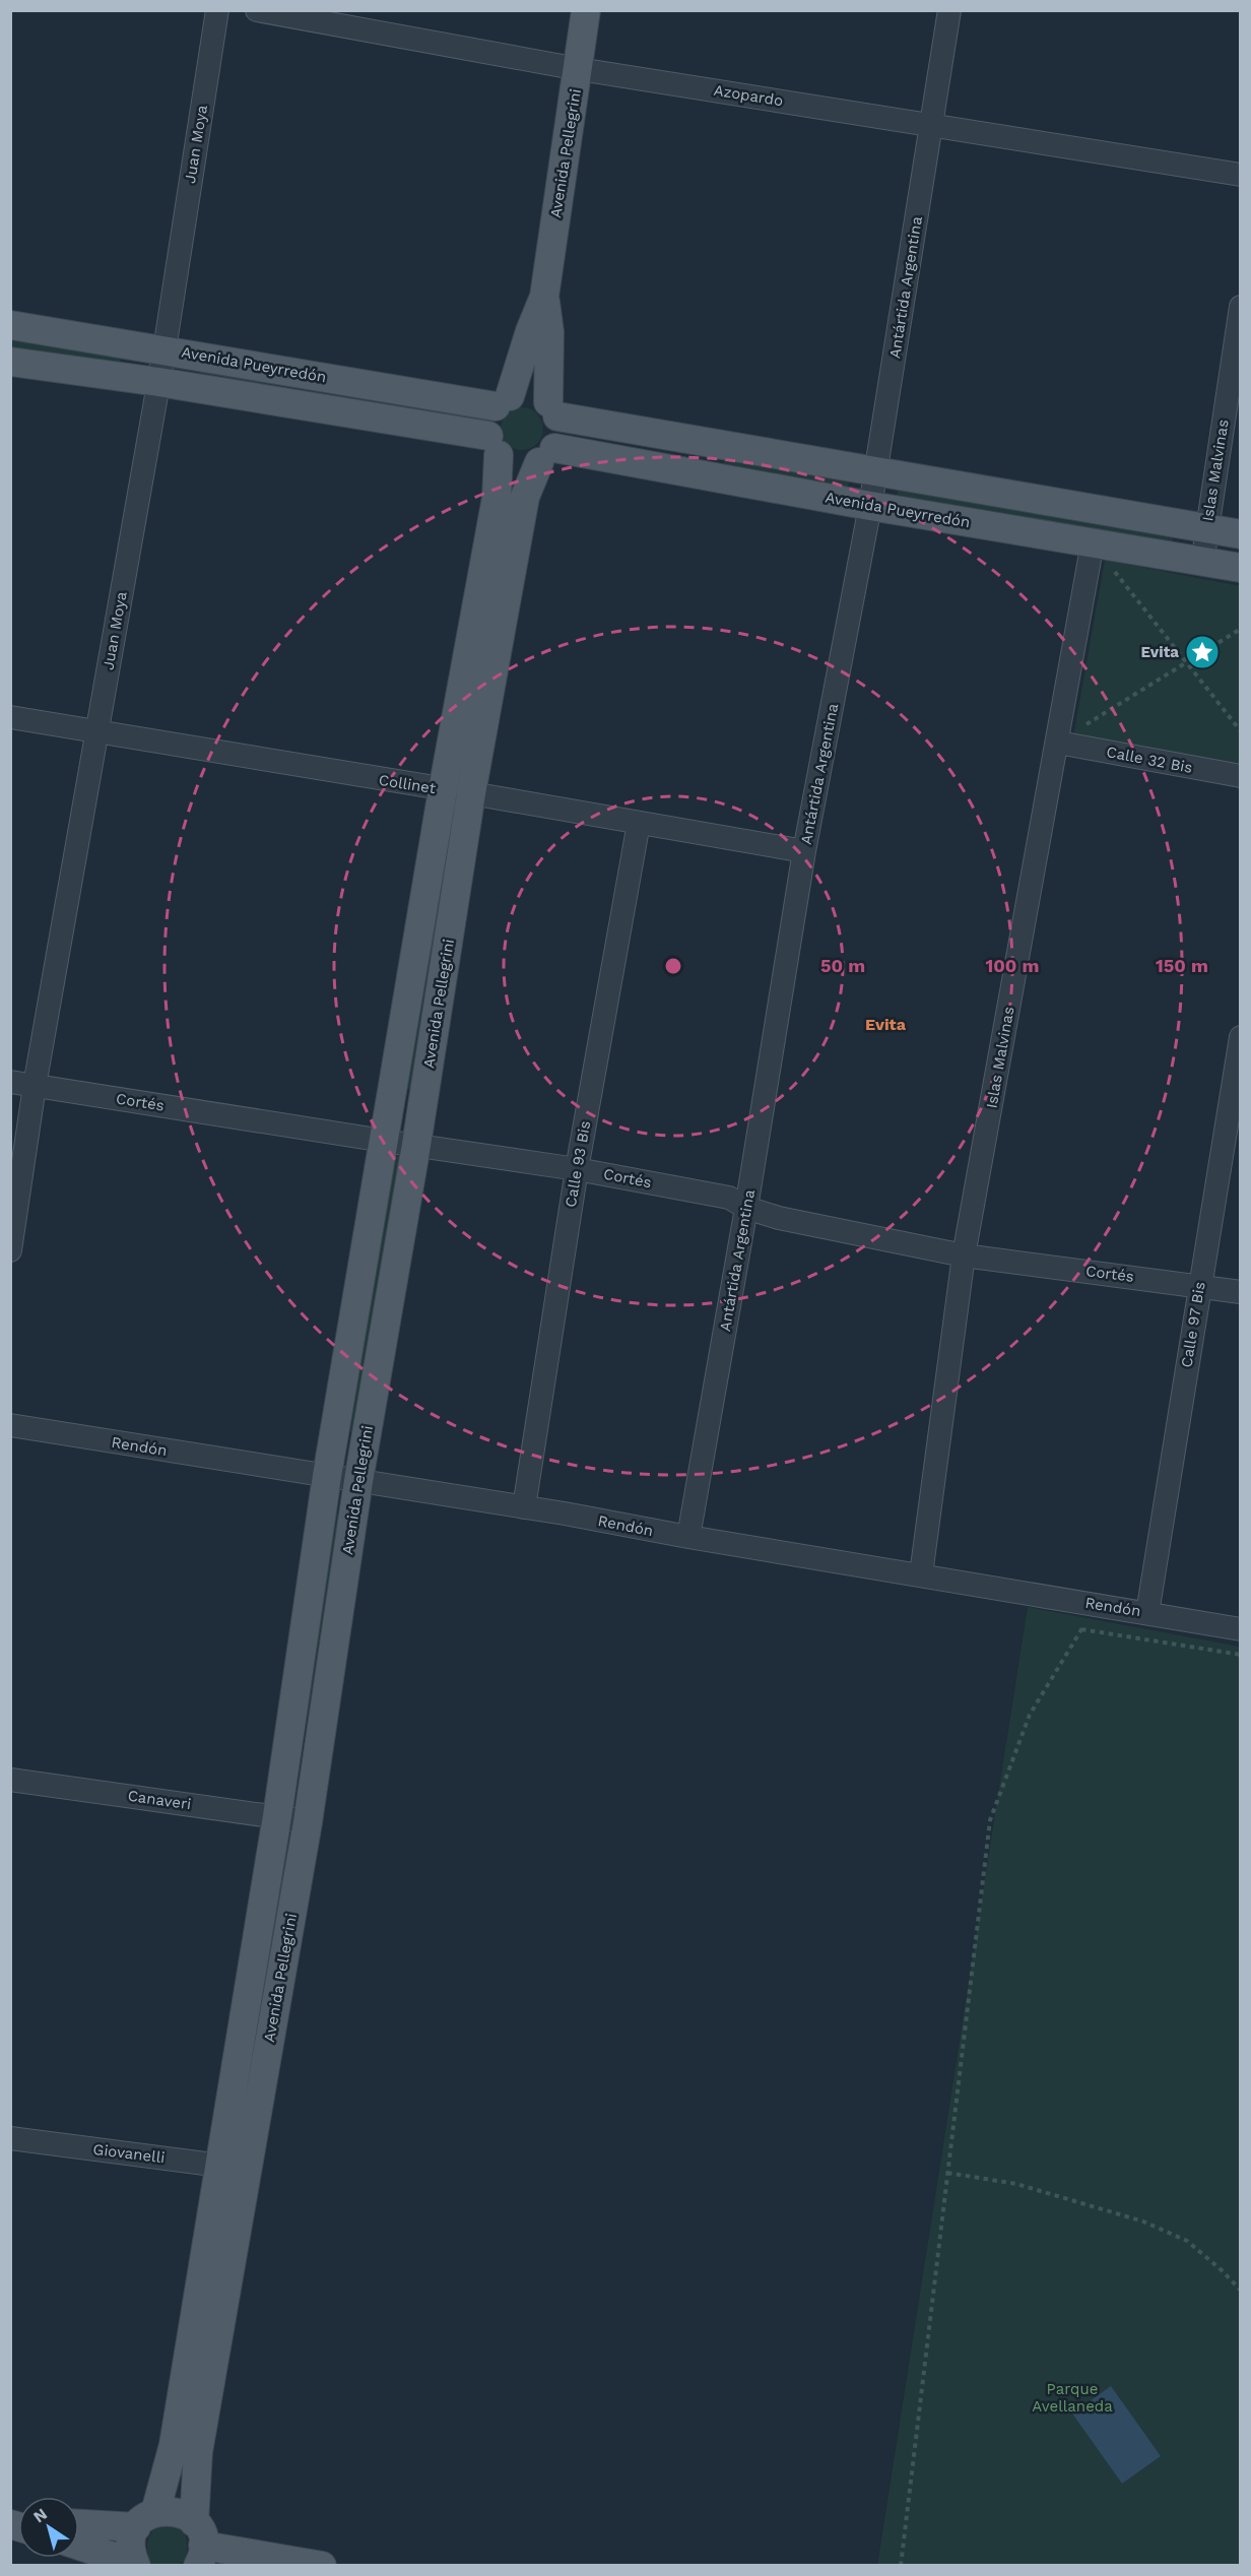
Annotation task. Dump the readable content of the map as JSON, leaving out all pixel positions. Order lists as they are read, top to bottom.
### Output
{
  "streets": {
    "main road": ["Avenida Pellegrini", "Avenida Pueyrredón"],
    "street": [
      "Azopardo",
      "Juan Moya",
      "Antártida Argentina",
      "Islas Malvinas",
      "Calle 32 Bis",
      "Collinet",
      "Cortés",
      "Calle 93 Bis",
      "Calle 97 Bis",
      "Rendón",
      "Canaveri",
      "Giovanelli"
    ]
  },
  "crossings": [
    ["Azopardo", "Avenida Pellegrini"],
    ["Azopardo", "Antártida Argentina"],
    ["Juan Moya", "Avenida Pueyrredón"],
    ["Juan Moya", "Collinet"],
    ["Juan Moya", "Cortés"],
    ["Avenida Pellegrini", "Avenida Pueyrredón"],
    ["Avenida Pellegrini", "Collinet"],
    ["Avenida Pellegrini", "Cortés"],
    ["Avenida Pellegrini", "Rendón"],
    ["Avenida Pellegrini", "Canaveri"],
    ["Avenida Pellegrini", "Giovanelli"],
    ["Antártida Argentina", "Avenida Pueyrredón"],
    ["Antártida Argentina", "Collinet"],
    ["Antártida Argentina", "Cortés"],
    ["Antártida Argentina", "Rendón"],
    ["Avenida Pueyrredón", "Islas Malvinas"],
    ["Islas Malvinas", "Calle 32 Bis"],
    ["Islas Malvinas", "Cortés"],
    ["Islas Malvinas", "Rendón"],
    ["Collinet", "Calle 93 Bis"],
    ["Cortés", "Calle 93 Bis"],
    ["Cortés", "Calle 97 Bis"],
    ["Calle 93 Bis", "Rendón"],
    ["Calle 97 Bis", "Rendón"]
  ],
  "districts": ["Evita"],
  "parks": ["Parque Avellaneda"],
  "places": {
    "place": ["Evita"]
  },
  "north": "top left",
  "rings": ["50 m", "100 m", "150 m"]
}
